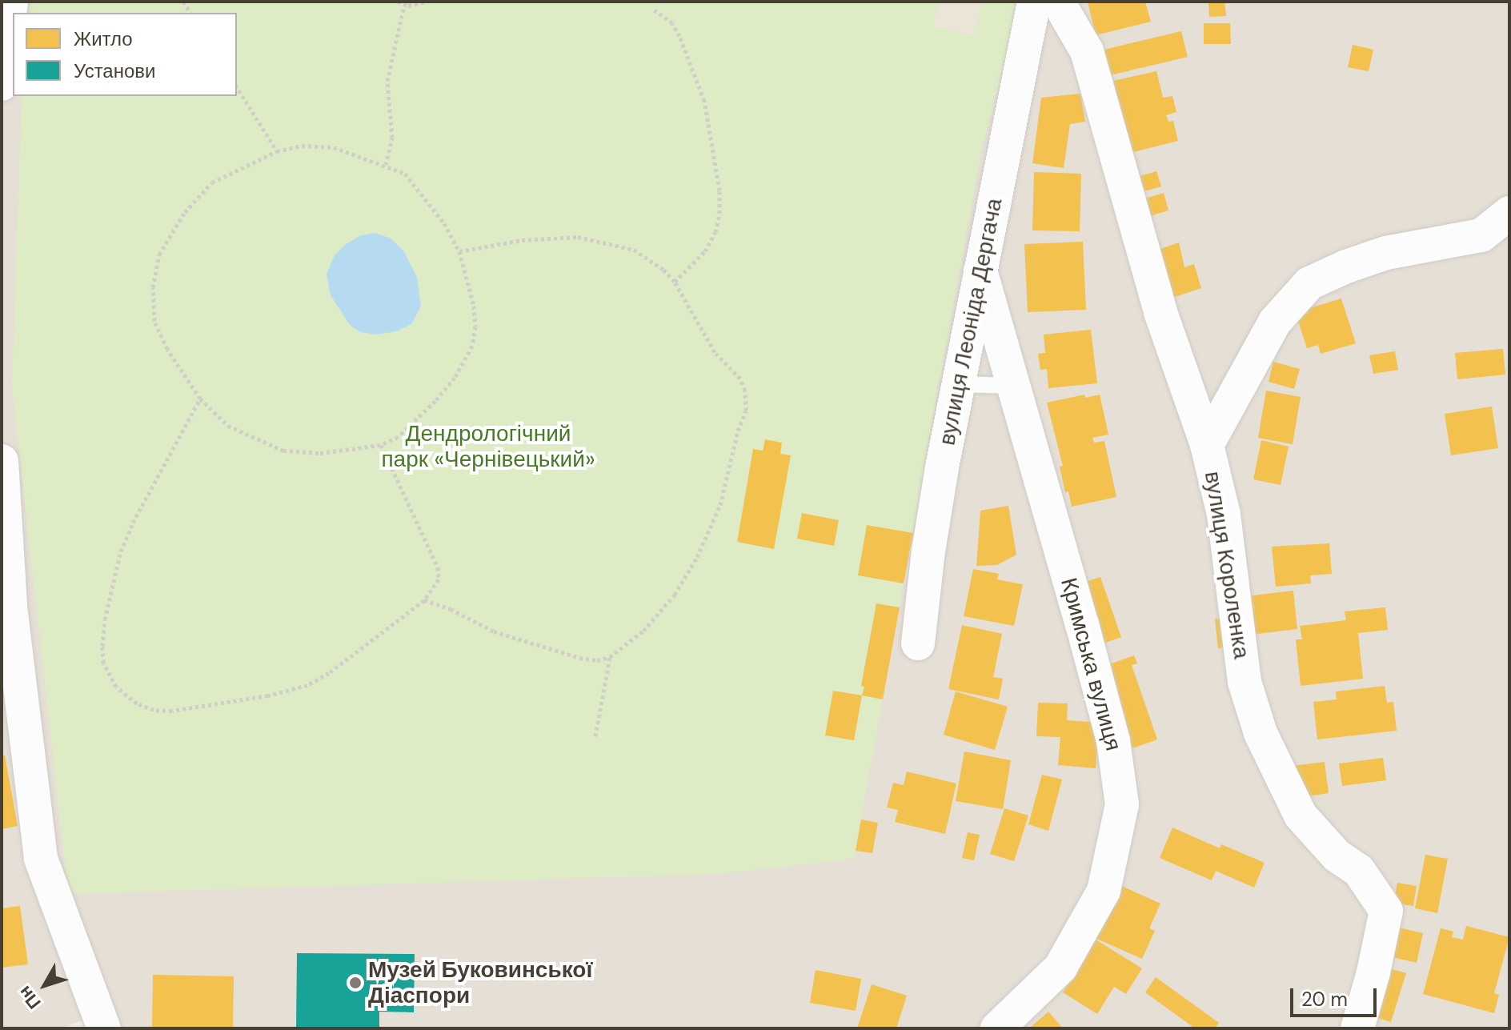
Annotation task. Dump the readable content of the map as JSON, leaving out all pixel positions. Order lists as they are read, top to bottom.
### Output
{
  "streets": {
    "street": ["вулиця Леоніда Дергача", "вулиця Короленка", "Кримська вулиця"]
  },
  "crossings": [
    ["вулиця Леоніда Дергача", "Кримська вулиця"]
  ],
  "parks": ["Дендрологічний парк «Чернівецький»"],
  "places": ["Музей Буковинської Діаспори"],
  "legend": ["Житло", "Установи"],
  "scale_bar": "20 m",
  "north": "bottom left"
}
